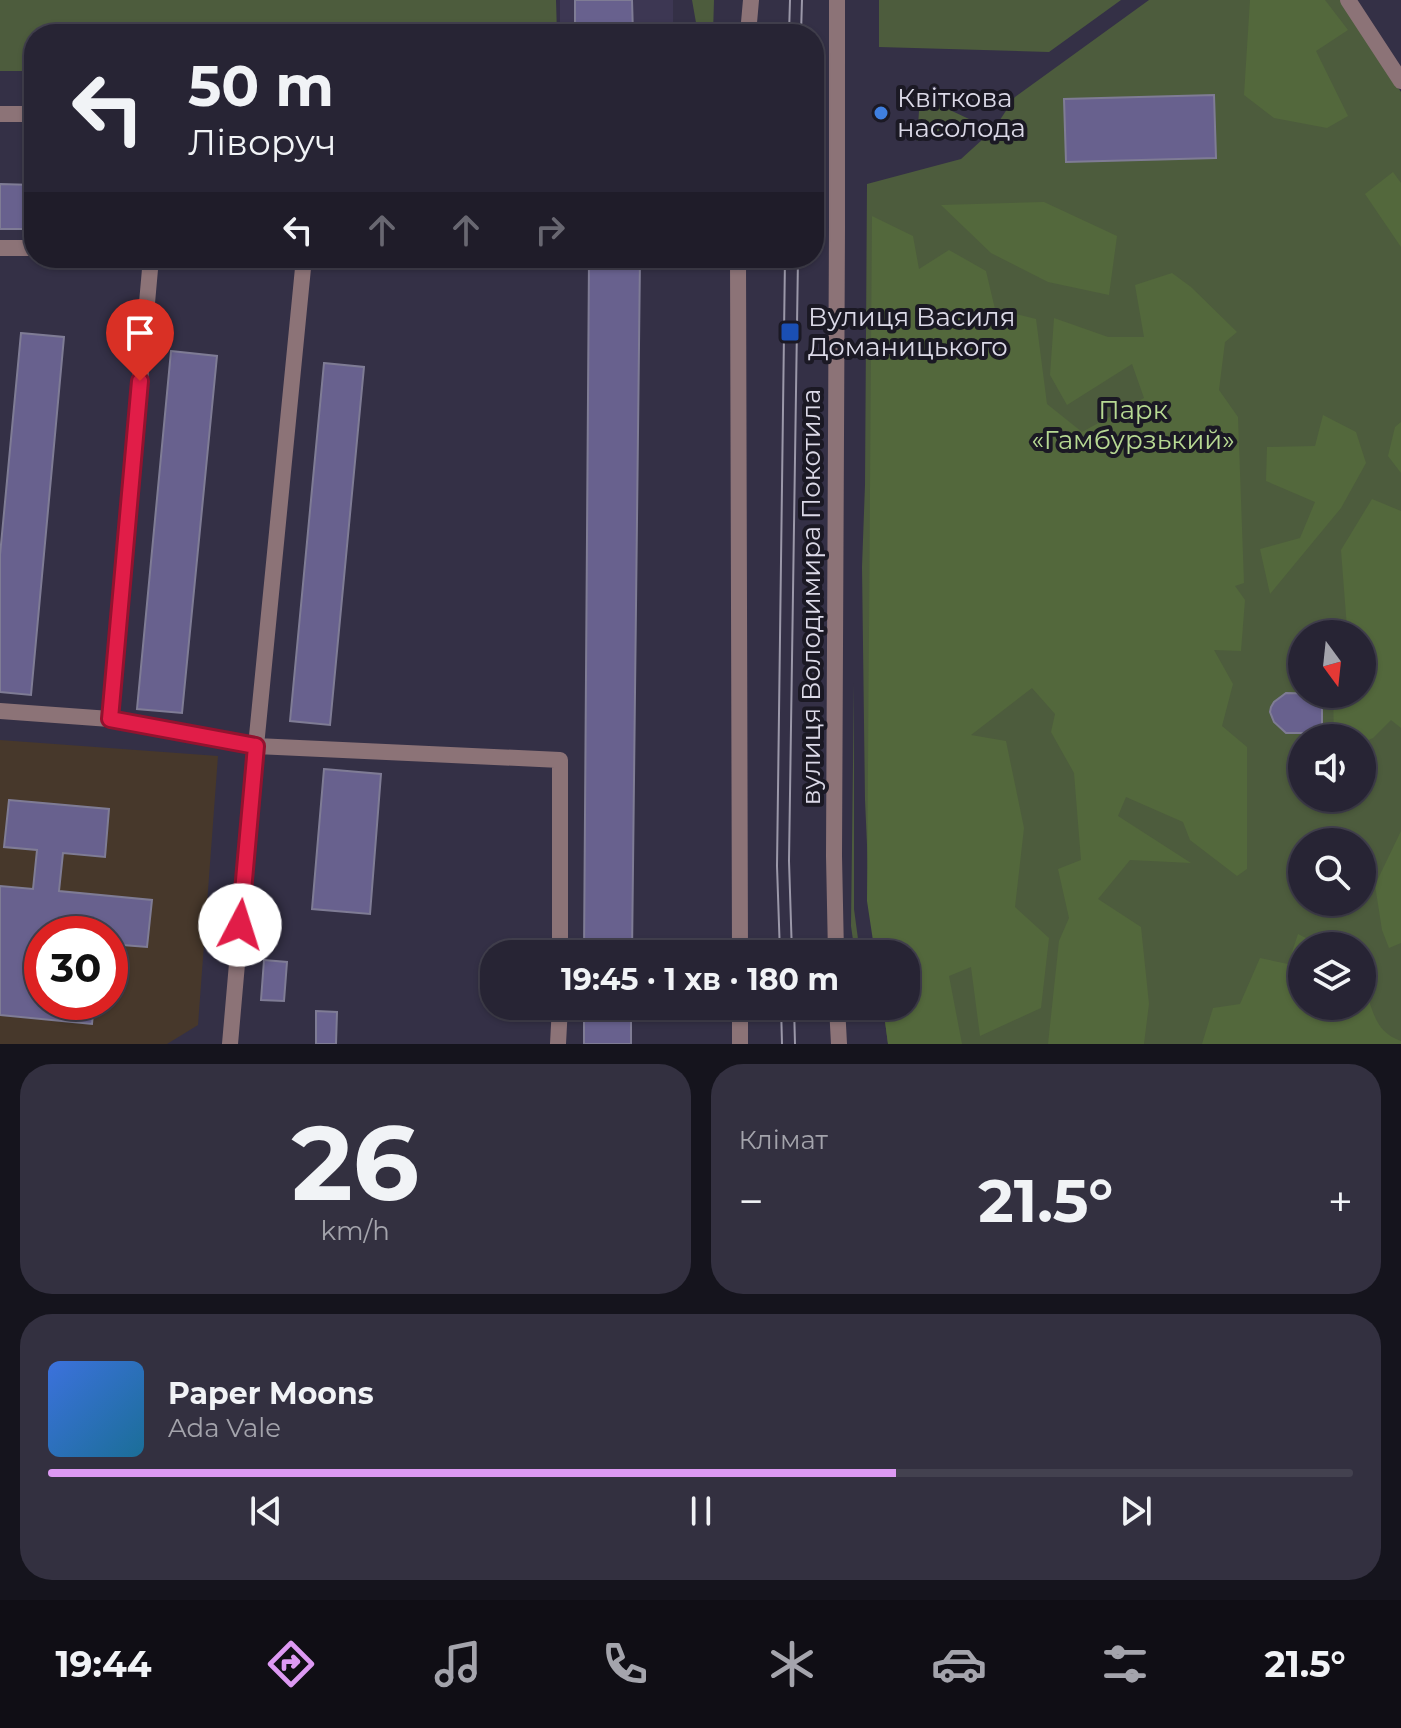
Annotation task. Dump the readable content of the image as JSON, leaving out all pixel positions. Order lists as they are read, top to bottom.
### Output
{
  "streets": {
    "street": ["вулиця Володимира Покотила"]
  },
  "parks": ["Парк «Гамбурзький»"],
  "places": {
    "other": ["Квіткова насолода"],
    "transit": ["Вулиця Василя Доманицького"]
  },
  "north": "bottom",
  "page": {
    "turn": ["50 m", "Ліворуч"],
    "limit": "30",
    "trip": "19:45 · 1 хв · 180 m",
    "tile": [
      ["26", "km/h"],
      "Клімат"
    ],
    "heat": ["−", "21.5°", "+"],
    "song": ["Paper Moons", "Ada Vale"],
    "tabs": ["19:44", "21.5°"]
  }
}
